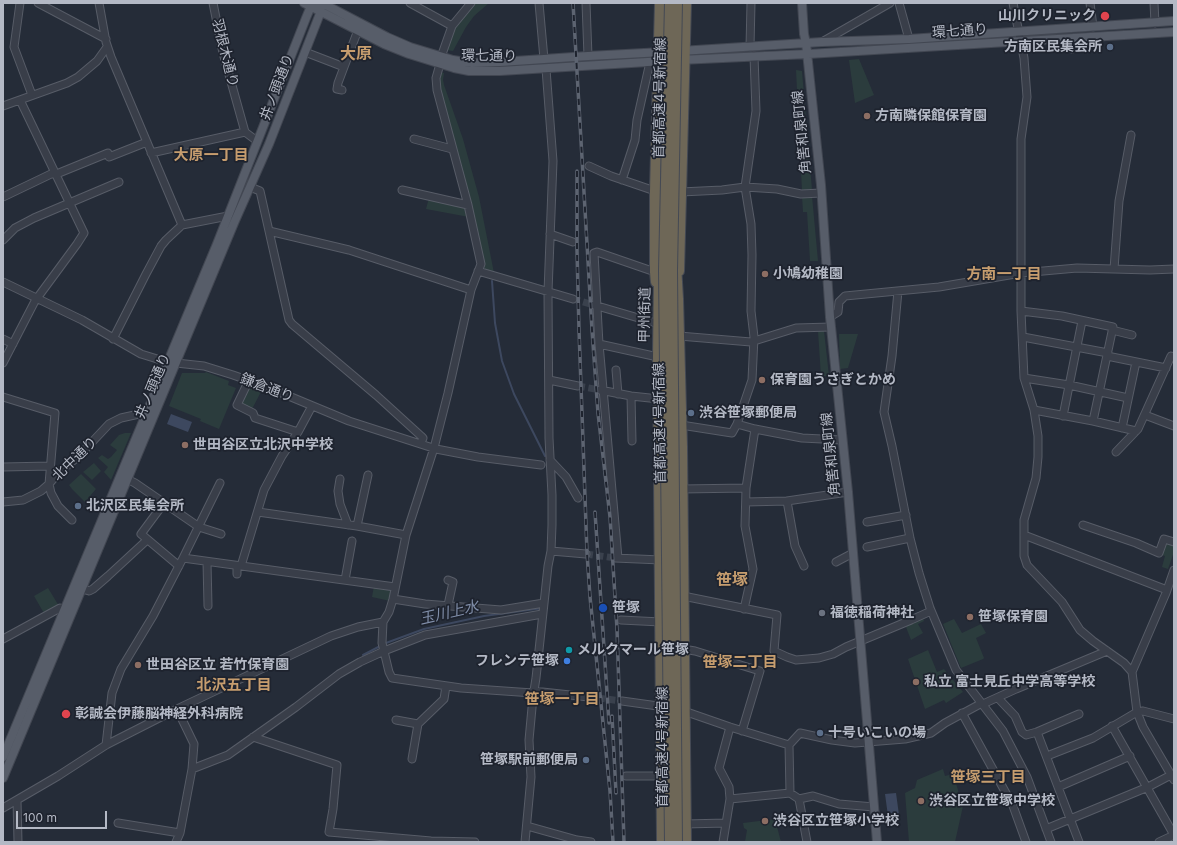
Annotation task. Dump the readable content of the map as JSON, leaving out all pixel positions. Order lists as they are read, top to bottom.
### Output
{
  "streets": {
    "highway": ["首都高速4号新宿線", "甲州街道"],
    "main road": ["環七通り", "井ノ頭通り", "角筈和泉町線"],
    "street": ["羽根木通り", "鎌倉通り", "北中通り"]
  },
  "crossings": [
    ["環七通り", "井ノ頭通り"],
    ["環七通り", "角筈和泉町線"],
    ["井ノ頭通り", "鎌倉通り"],
    ["井ノ頭通り", "北中通り"],
    ["首都高速4号新宿線", "甲州街道"]
  ],
  "districts": [
    "大原",
    "大原一丁目",
    "方南一丁目",
    "笹塚",
    "笹塚二丁目",
    "北沢五丁目",
    "笹塚一丁目",
    "笹塚三丁目"
  ],
  "water": ["玉川上水"],
  "places": [
    "山川クリニック",
    "方南区民集会所",
    "方南隣保館保育園",
    "小鳩幼稚園",
    "保育園うさぎとかめ",
    "渋谷笹塚郵便局",
    "世田谷区立北沢中学校",
    "北沢区民集会所",
    "笹塚",
    "福徳稲荷神社",
    "笹塚保育園",
    "メルクマール笹塚",
    "フレンテ笹塚",
    "世田谷区立 若竹保育園",
    "私立 富士見丘中学高等学校",
    "彰誠会伊藤脳神経外科病院",
    "十号いこいの場",
    "笹塚駅前郵便局",
    "渋谷区立笹塚中学校",
    "渋谷区立笹塚小学校"
  ],
  "scale_bar": "100 m"
}
